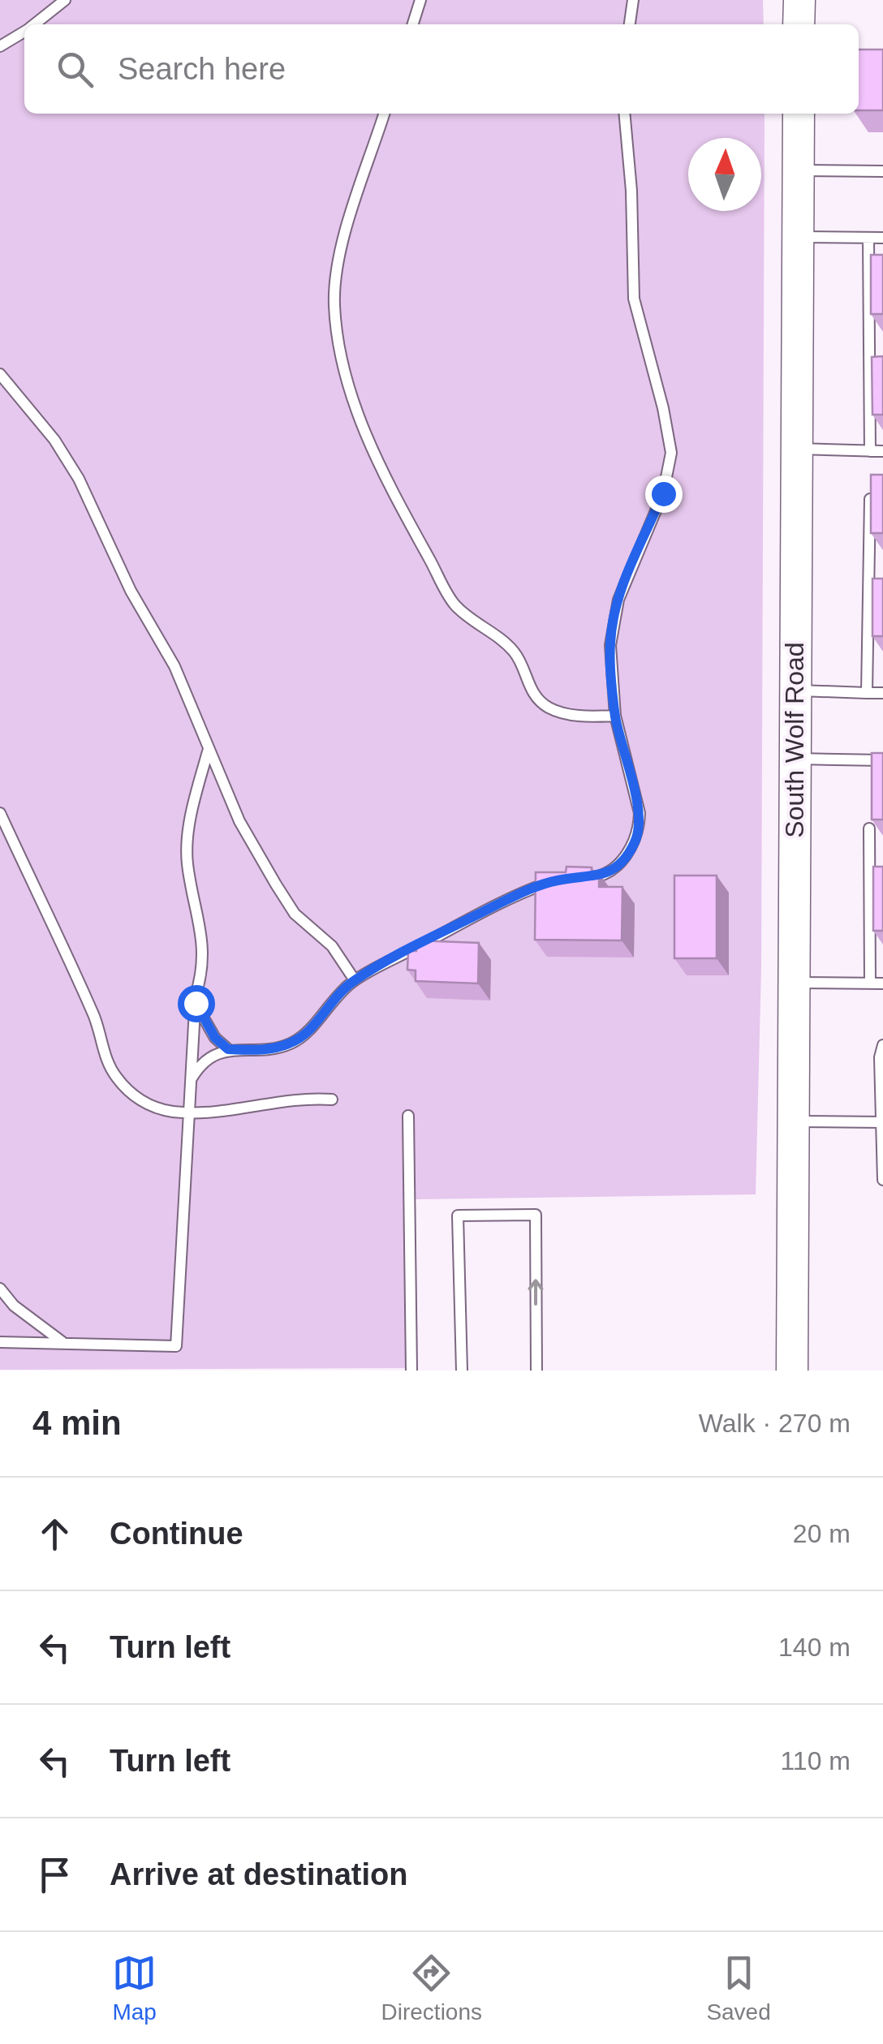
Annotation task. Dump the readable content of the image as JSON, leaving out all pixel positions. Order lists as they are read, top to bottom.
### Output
{
  "streets": {
    "main road": ["South Wolf Road"]
  },
  "north": "top",
  "page": {
    "search": "Search here",
    "heading": ["4 min", "Walk · 270 m"],
    "list": [
      ["Continue", "20 m"],
      ["Turn left", "140 m"],
      ["Turn left", "110 m"],
      "Arrive at destination"
    ],
    "nav": ["Map", "Directions", "Saved"]
  }
}
